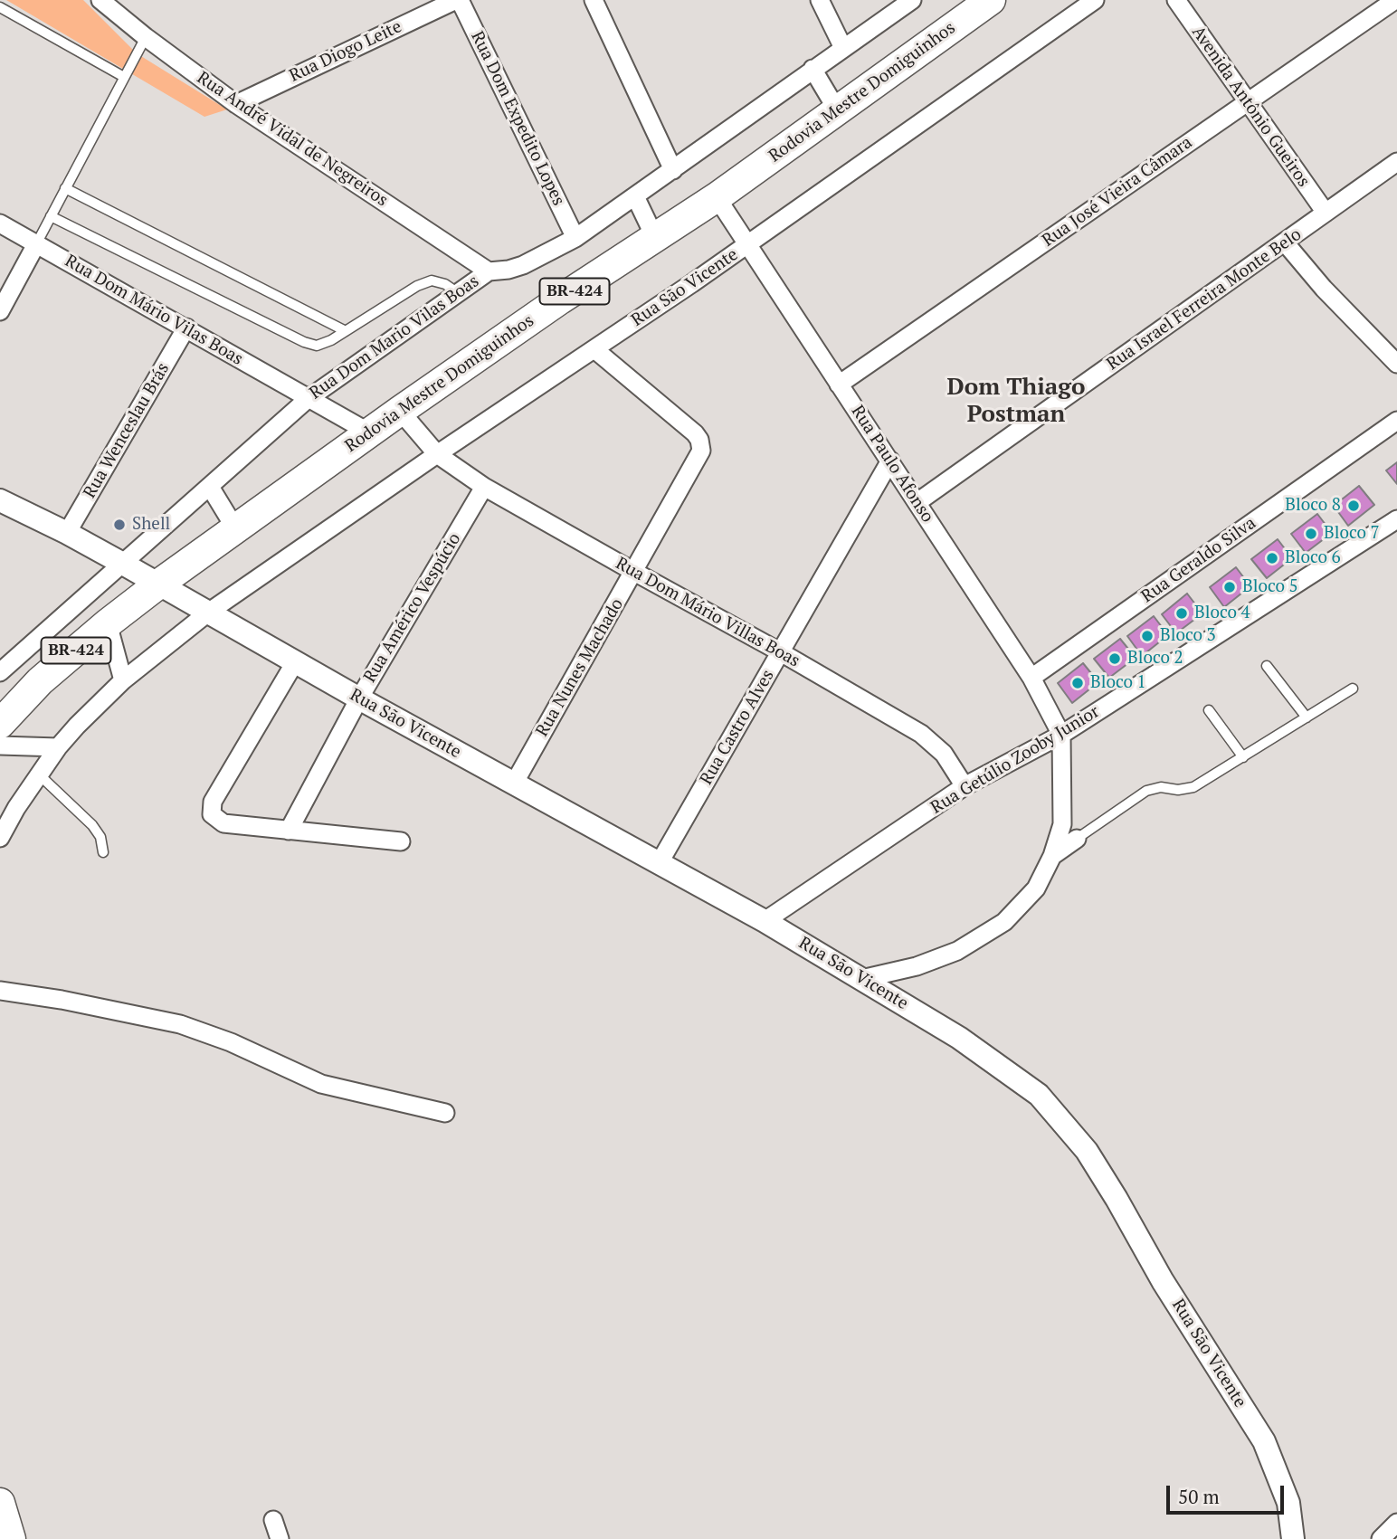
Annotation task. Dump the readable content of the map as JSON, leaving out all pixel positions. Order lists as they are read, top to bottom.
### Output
{
  "streets": {
    "main road": ["Rodovia Mestre Domiguinhos", "BR-424"],
    "street": [
      "Rua Diogo Leite",
      "Avenida Antônio Gueiros",
      "Rua Dom Expedito Lopes",
      "Rua André Vidal de Negreiros",
      "Rua José Vieira Câmara",
      "Rua São Vicente",
      "Rua Israel Ferreira Monte Belo",
      "Rua Dom Mário Vilas Boas",
      "Rua Dom Mario Vilas Boas",
      "Rua Wenceslau Brás",
      "Rua Paulo Afonso",
      "Rua Geraldo Silva",
      "Rua Américo Vespúcio",
      "Rua Dom Mário Villas Boas",
      "Rua Nunes Machado",
      "Rua Castro Alves",
      "Rua Getúlio Zooby Junior"
    ]
  },
  "crossings": [
    ["Rua Diogo Leite", "Rua Dom Expedito Lopes"],
    ["Rua Diogo Leite", "Rua André Vidal de Negreiros"],
    ["Rodovia Mestre Domiguinhos", "Rua São Vicente"],
    ["Rodovia Mestre Domiguinhos", "Rua Dom Mário Vilas Boas"],
    ["Rodovia Mestre Domiguinhos", "Rua Paulo Afonso"],
    ["Rodovia Mestre Domiguinhos", "Rua Dom Mário Villas Boas"],
    ["Avenida Antônio Gueiros", "Rua José Vieira Câmara"],
    ["Avenida Antônio Gueiros", "Rua Israel Ferreira Monte Belo"],
    ["Rua Dom Expedito Lopes", "Rua Dom Mario Vilas Boas"],
    ["Rua André Vidal de Negreiros", "Rua Dom Mario Vilas Boas"],
    ["Rua José Vieira Câmara", "Rua Paulo Afonso"],
    ["Rua São Vicente", "Rua Dom Mario Vilas Boas"],
    ["Rua São Vicente", "Rua Wenceslau Brás"],
    ["Rua São Vicente", "Rua Paulo Afonso"],
    ["Rua São Vicente", "Rua Américo Vespúcio"],
    ["Rua São Vicente", "Rua Dom Mário Villas Boas"],
    ["Rua São Vicente", "Rua Nunes Machado"],
    ["Rua São Vicente", "Rua Castro Alves"],
    ["Rua São Vicente", "Rua Getúlio Zooby Junior"],
    ["Rua Israel Ferreira Monte Belo", "Rua Paulo Afonso"],
    ["Rua Dom Mário Vilas Boas", "Rua Dom Mario Vilas Boas"],
    ["Rua Dom Mário Vilas Boas", "Rua Wenceslau Brás"],
    ["Rua Paulo Afonso", "Rua Geraldo Silva"],
    ["Rua Paulo Afonso", "Rua Castro Alves"],
    ["Rua Paulo Afonso", "Rua Getúlio Zooby Junior"],
    ["Rua Américo Vespúcio", "Rua Dom Mário Villas Boas"],
    ["Rua Dom Mário Villas Boas", "Rua Nunes Machado"],
    ["Rua Dom Mário Villas Boas", "Rua Castro Alves"],
    ["Rua Dom Mário Villas Boas", "Rua Getúlio Zooby Junior"]
  ],
  "districts": ["Dom Thiago Postman"],
  "places": [
    "Bloco 8",
    "Shell",
    "Bloco 7",
    "Bloco 6",
    "Bloco 5",
    "Bloco 4",
    "Bloco 3",
    "Bloco 2",
    "Bloco 1"
  ],
  "scale_bar": "50 m"
}
